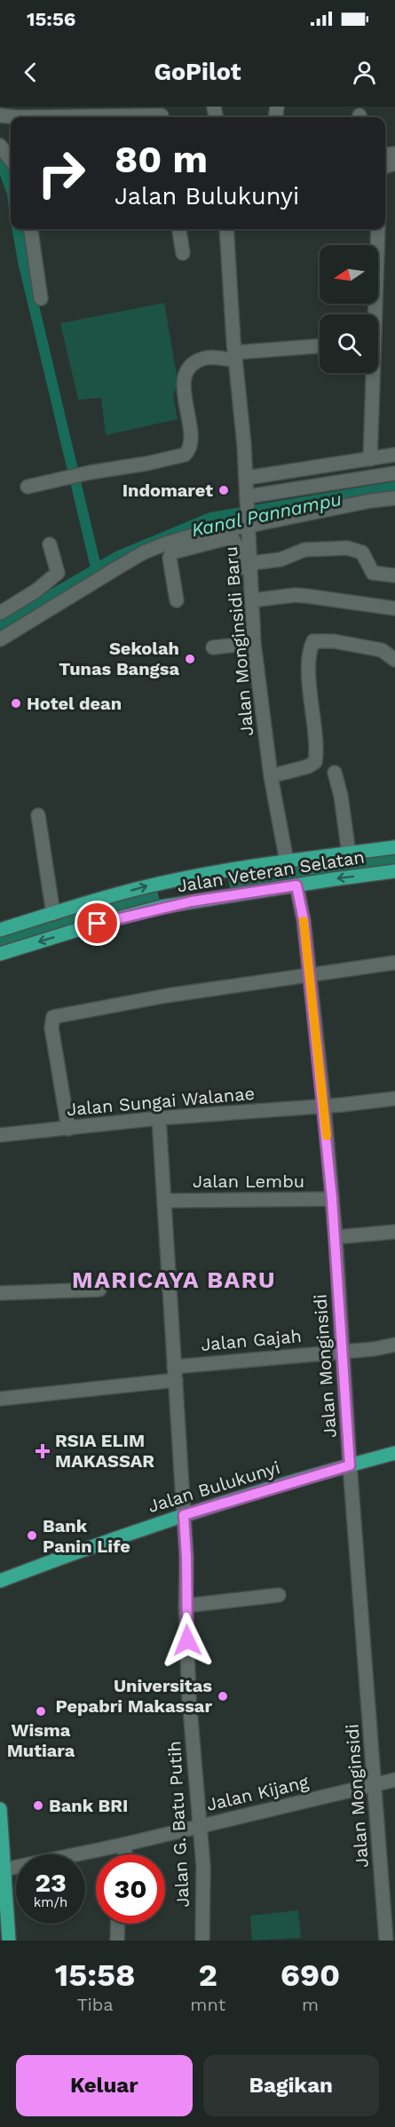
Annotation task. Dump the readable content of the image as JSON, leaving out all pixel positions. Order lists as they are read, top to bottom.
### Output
{
  "streets": {
    "main road": ["Jalan Veteran Selatan", "Jalan Bulukunyi"],
    "street": [
      "Jalan Monginsidi Baru",
      "Jalan Sungai Walanae",
      "Jalan Lembu",
      "Jalan Gajah",
      "Jalan Monginsidi",
      "Jalan Kijang",
      "Jalan G. Batu Putih"
    ]
  },
  "crossings": [
    ["Jalan Monginsidi Baru", "Jalan Veteran Selatan"],
    ["Jalan Veteran Selatan", "Jalan Monginsidi"],
    ["Jalan Sungai Walanae", "Jalan Monginsidi"],
    ["Jalan Sungai Walanae", "Jalan G. Batu Putih"],
    ["Jalan Lembu", "Jalan Monginsidi"],
    ["Jalan Lembu", "Jalan G. Batu Putih"],
    ["Jalan Gajah", "Jalan Monginsidi"],
    ["Jalan Gajah", "Jalan G. Batu Putih"],
    ["Jalan Monginsidi", "Jalan Bulukunyi"],
    ["Jalan Monginsidi", "Jalan Kijang"],
    ["Jalan Bulukunyi", "Jalan G. Batu Putih"],
    ["Jalan Kijang", "Jalan G. Batu Putih"]
  ],
  "districts": ["MARICAYA BARU"],
  "water": ["Kanal Pannampu"],
  "places": {
    "other": [
      "Indomaret",
      "Sekolah Tunas Bangsa",
      "Hotel dean",
      "Bank Panin Life",
      "Universitas Pepabri Makassar",
      "Wisma Mutiara",
      "Bank BRI"
    ],
    "health": ["RSIA ELIM MAKASSAR"]
  },
  "north": "left",
  "page": {
    "status": "15:56",
    "header": "GoPilot",
    "turn": ["80 m", "Jalan Bulukunyi"],
    "speed": "23 km/h",
    "limit": "30",
    "eta": [
      "15:58",
      "Tiba",
      "2",
      "mnt",
      "690",
      "m"
    ],
    "buttons": ["Keluar", "Bagikan"]
  }
}
